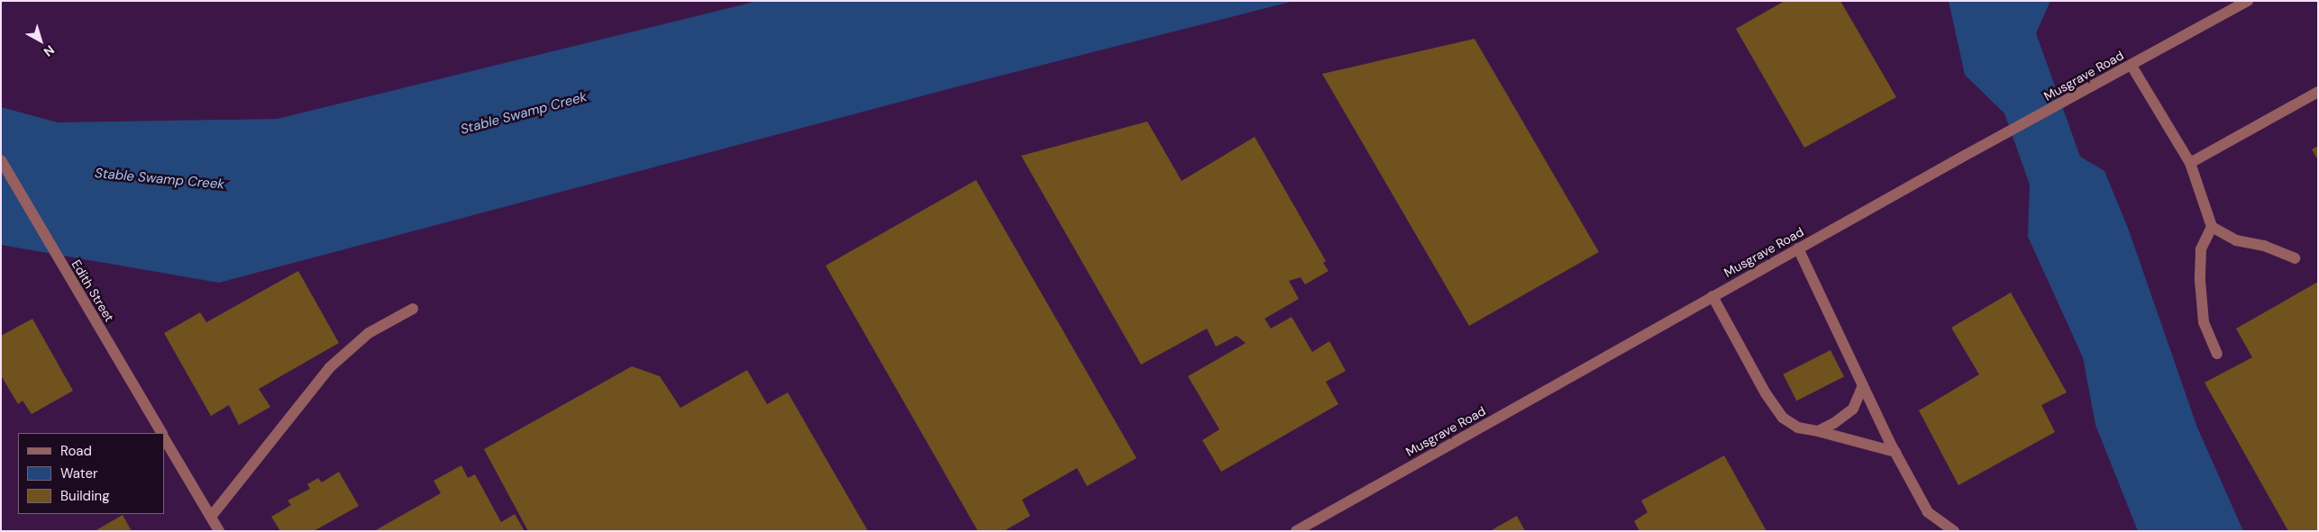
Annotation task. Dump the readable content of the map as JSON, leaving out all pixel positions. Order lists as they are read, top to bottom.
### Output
{
  "streets": {
    "street": ["Musgrave Road", "Edith Street"]
  },
  "water": ["Stable Swamp Creek"],
  "legend": ["Road", "Water", "Building"],
  "north": "bottom right"
}
